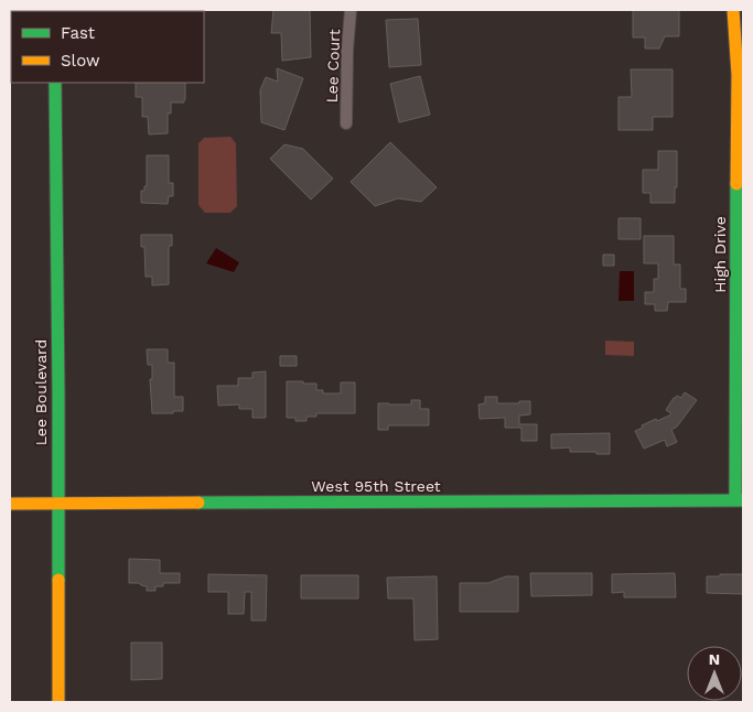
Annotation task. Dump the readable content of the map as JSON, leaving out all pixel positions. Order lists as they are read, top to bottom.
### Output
{
  "streets": {
    "street": [
      "Lee Court",
      "High Drive",
      "Lee Boulevard",
      "West 95th Street"
    ]
  },
  "crossings": [
    ["High Drive", "West 95th Street"],
    ["Lee Boulevard", "West 95th Street"]
  ],
  "legend": ["Fast", "Slow"],
  "north": "top"
}
